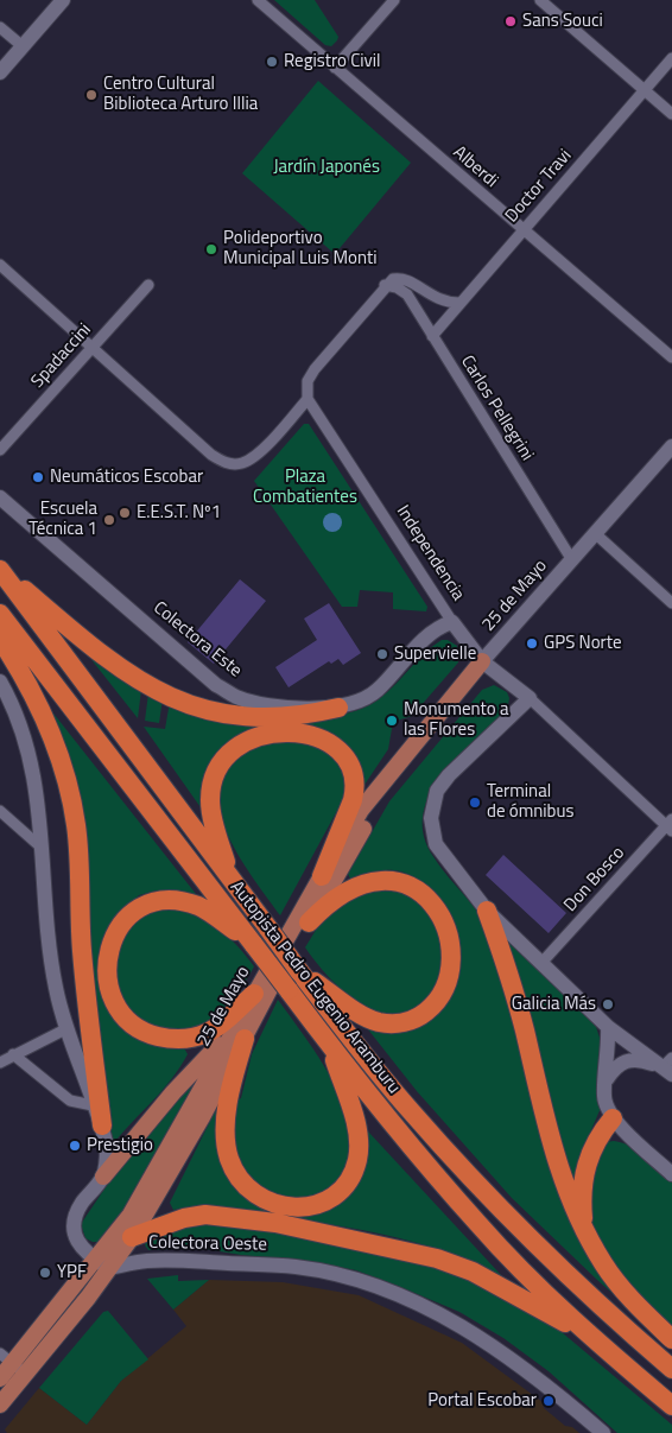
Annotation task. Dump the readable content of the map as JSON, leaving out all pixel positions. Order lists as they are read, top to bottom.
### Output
{
  "streets": {
    "highway": ["Autopista Pedro Eugenio Aramburu"],
    "main road": ["25 de Mayo"],
    "street": [
      "Alberdi",
      "Doctor Travi",
      "Spadaccini",
      "Carlos Pellegrini",
      "Independencia",
      "Colectora Este",
      "Don Bosco",
      "Colectora Oeste"
    ]
  },
  "crossings": [
    ["Alberdi", "Doctor Travi"],
    ["Doctor Travi", "Carlos Pellegrini"],
    ["Carlos Pellegrini", "25 de Mayo"],
    ["Independencia", "25 de Mayo"],
    ["Independencia", "Colectora Este"],
    ["Independencia", "Don Bosco"],
    ["25 de Mayo", "Colectora Oeste"]
  ],
  "parks": ["Jardín Japonés", "Plaza Combatientes"],
  "places": [
    "Sans Souci",
    "Registro Civil",
    "Centro Cultural Biblioteca Arturo Illia",
    "Polideportivo Municipal Luis Monti",
    "Neumáticos Escobar",
    "E.E.S.T. Nº1",
    "Escuela Técnica 1",
    "GPS Norte",
    "Supervielle",
    "Monumento a las Flores",
    "Terminal de ómnibus",
    "Galicia Más",
    "Prestigio",
    "YPF",
    "Portal Escobar"
  ]
}
